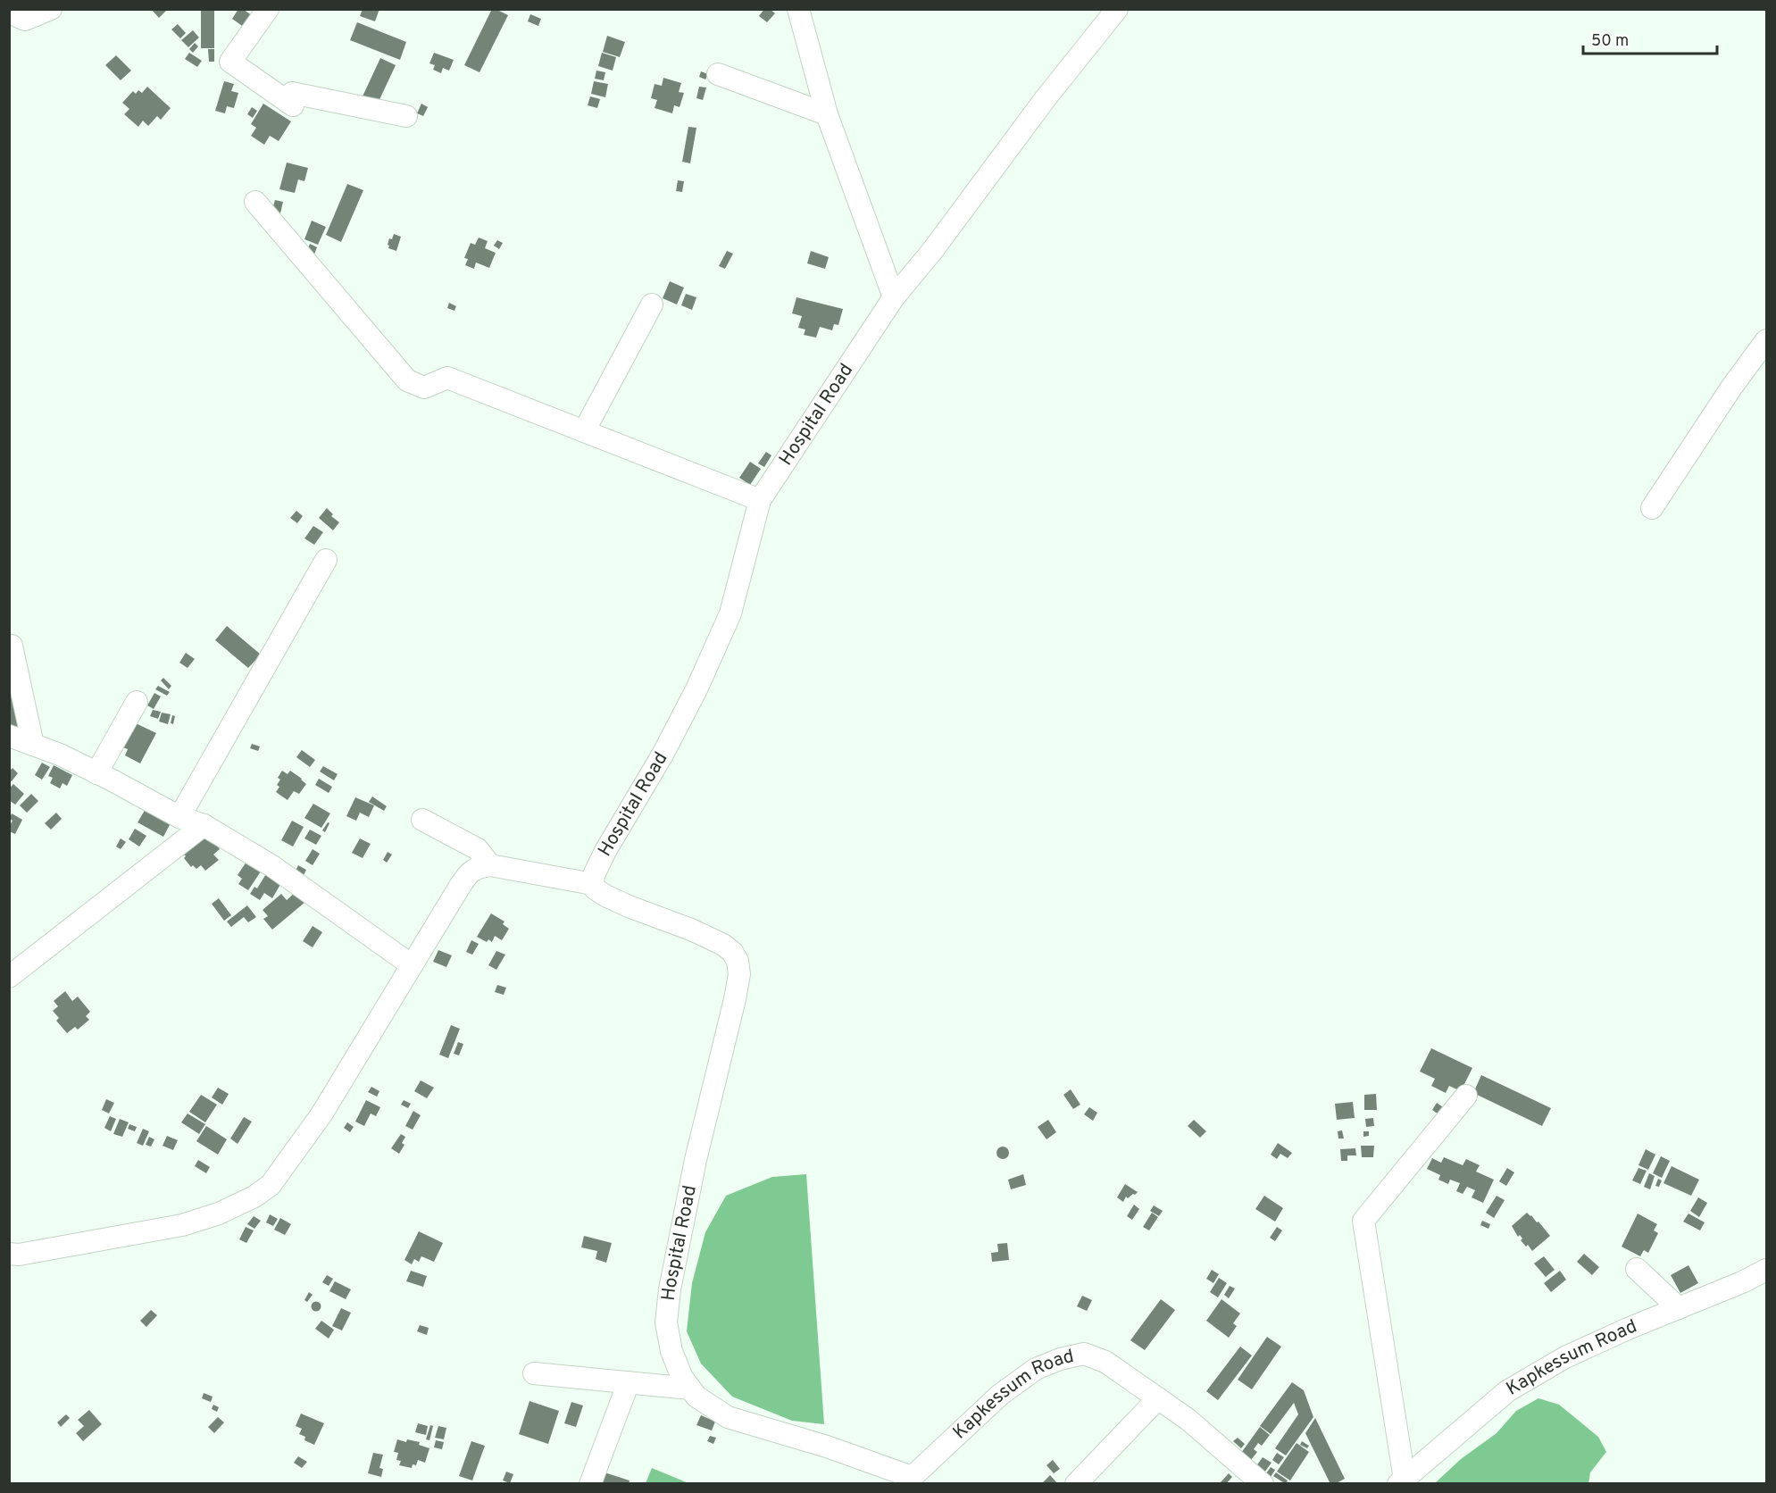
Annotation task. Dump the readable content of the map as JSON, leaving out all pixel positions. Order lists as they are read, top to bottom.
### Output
{
  "streets": {
    "street": ["Hospital Road", "Kapkessum Road"]
  },
  "crossings": [
    ["Hospital Road", "Kapkessum Road"]
  ],
  "scale_bar": "50 m"
}
